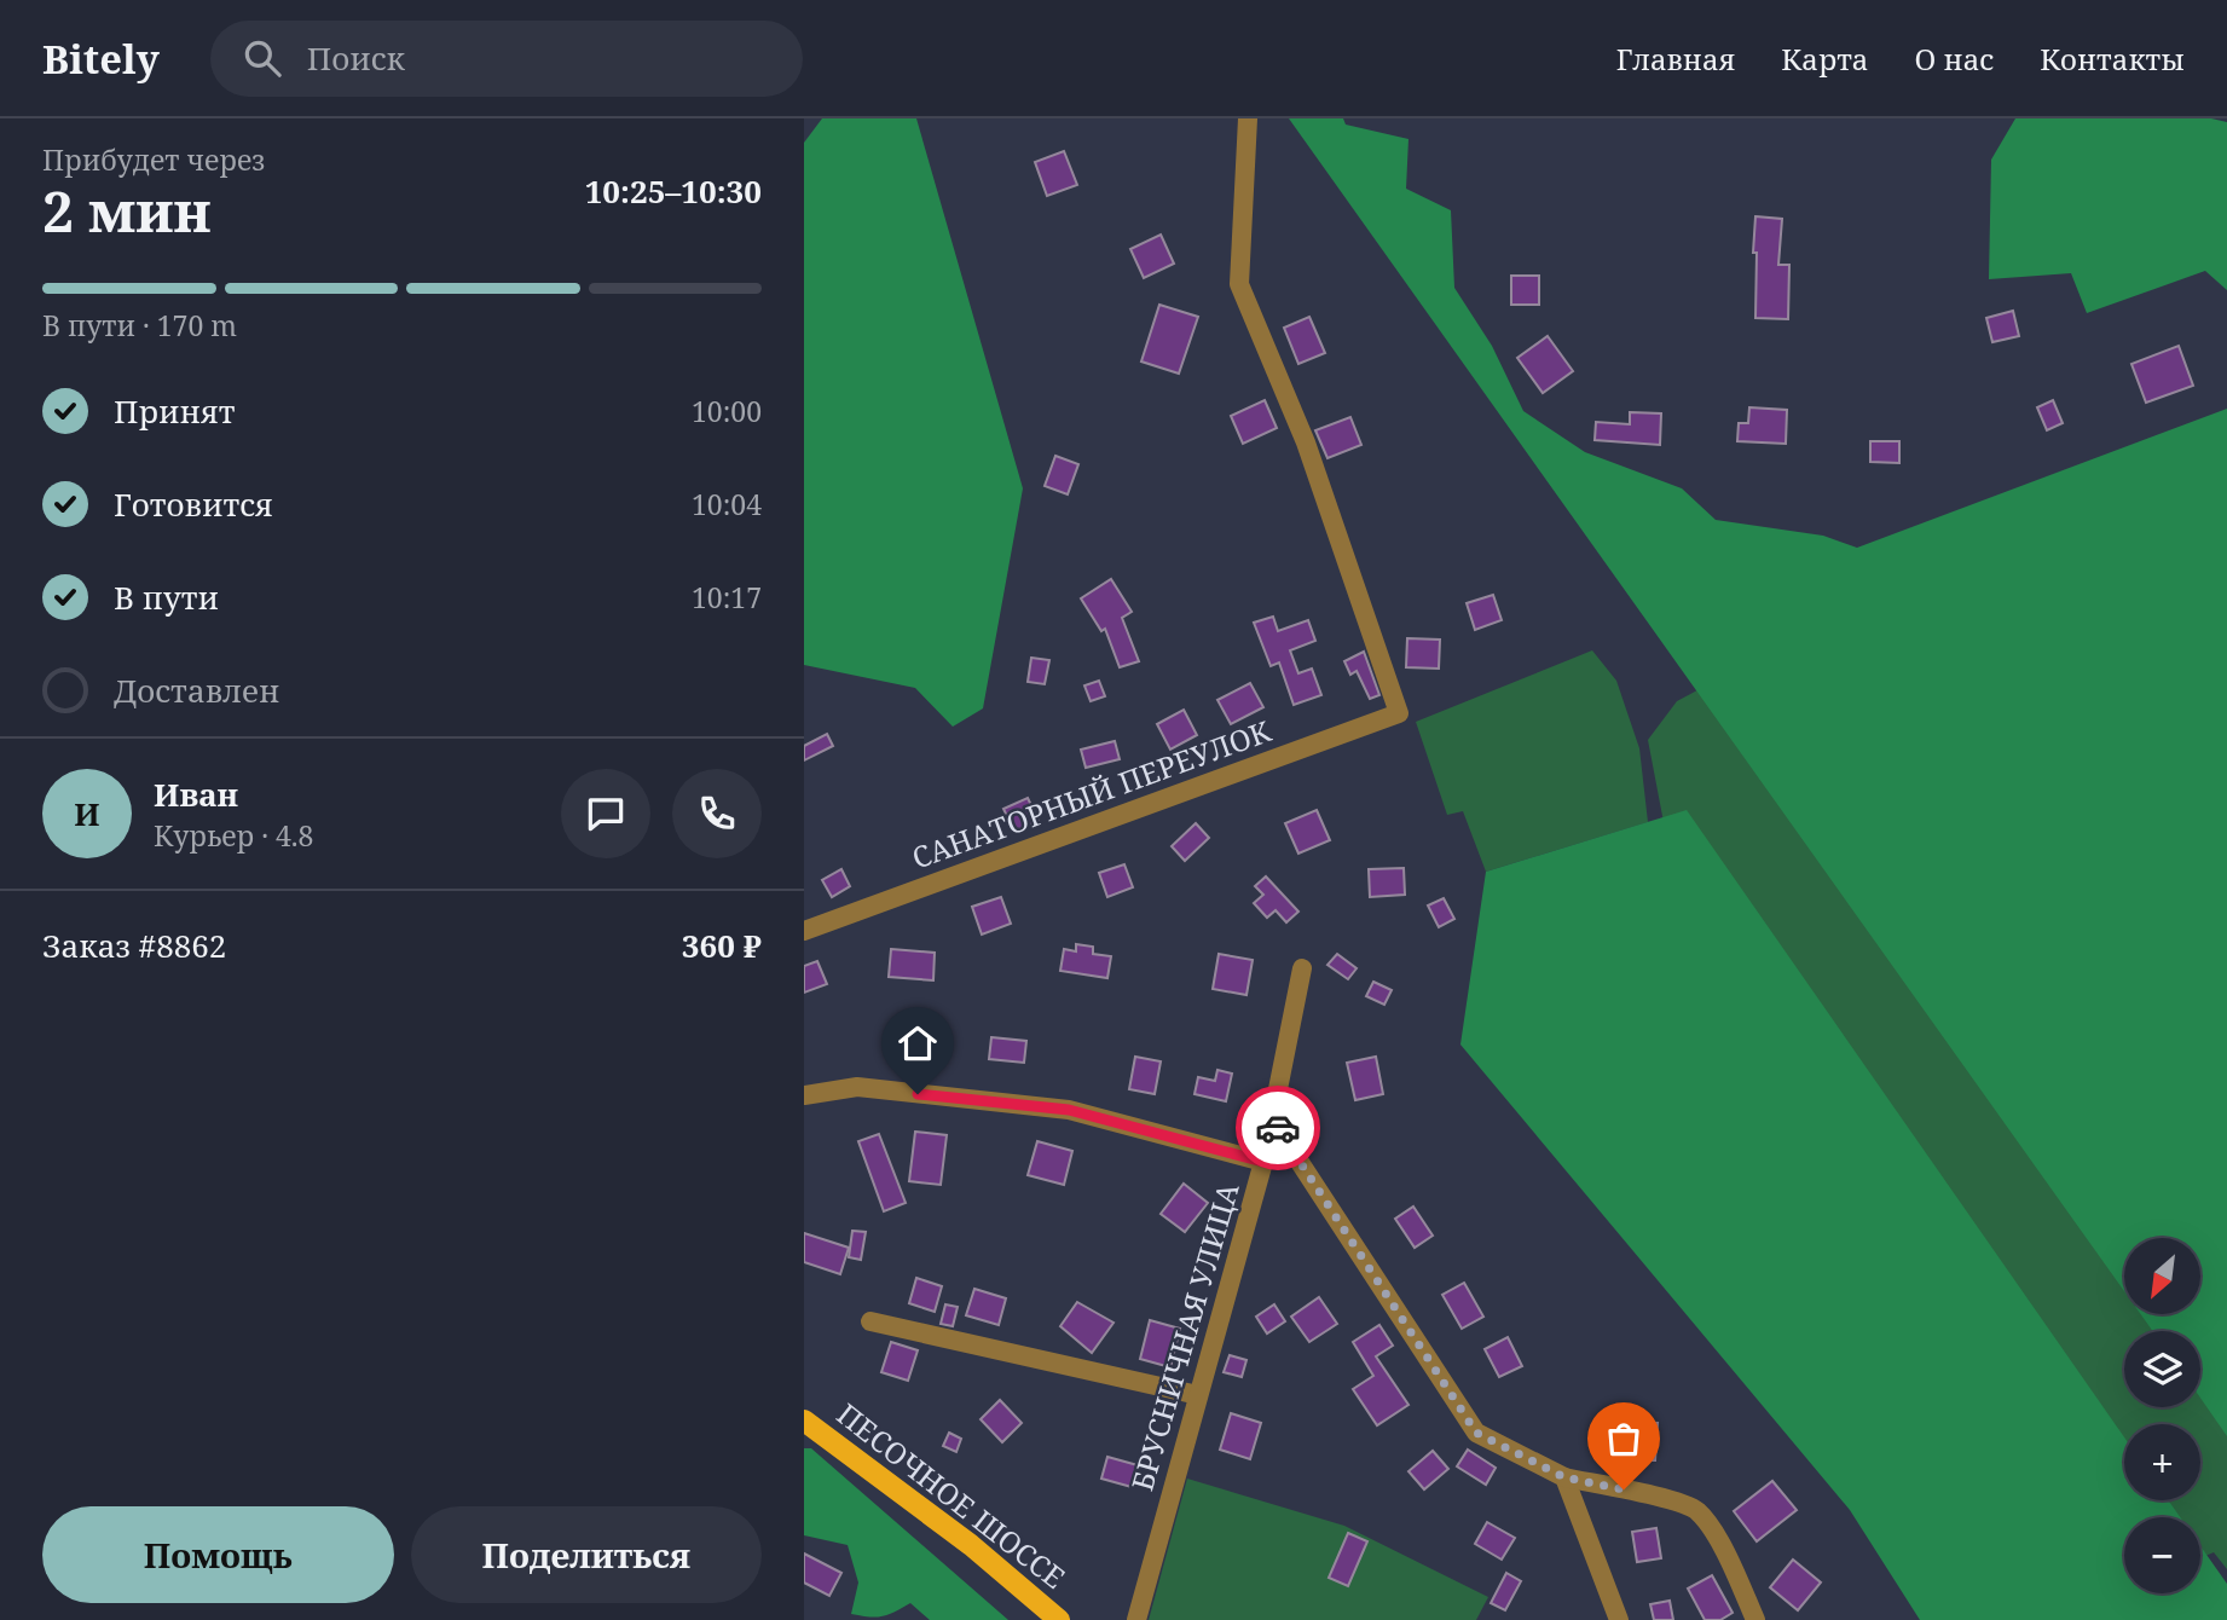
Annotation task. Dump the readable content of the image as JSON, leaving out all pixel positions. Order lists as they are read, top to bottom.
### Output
{
  "streets": {
    "main road": ["ПЕСОЧНОЕ ШОССЕ"],
    "street": ["САНАТОРНЫЙ ПЕРЕУЛОК", "БРУСНИЧНАЯ УЛИЦА"]
  },
  "north": "bottom left",
  "page": {
    "header": "Bitely",
    "search": "Поиск",
    "nav": [
      "Главная",
      "Карта",
      "О нас",
      "Контакты"
    ],
    "heading": ["2 мин", "Прибудет через", "10:25–10:30"],
    "panel": [
      "Иван",
      "Курьер · 4.8",
      "Заказ #8862",
      "360 ₽"
    ],
    "bar": "В пути · 170 m",
    "list": [
      ["Принят", "10:00"],
      ["Готовится", "10:04"],
      ["В пути", "10:17"],
      "Доставлен"
    ],
    "round": "И",
    "map_buttons": ["+", "−"],
    "buttons": ["Помощь", "Поделиться"]
  }
}
